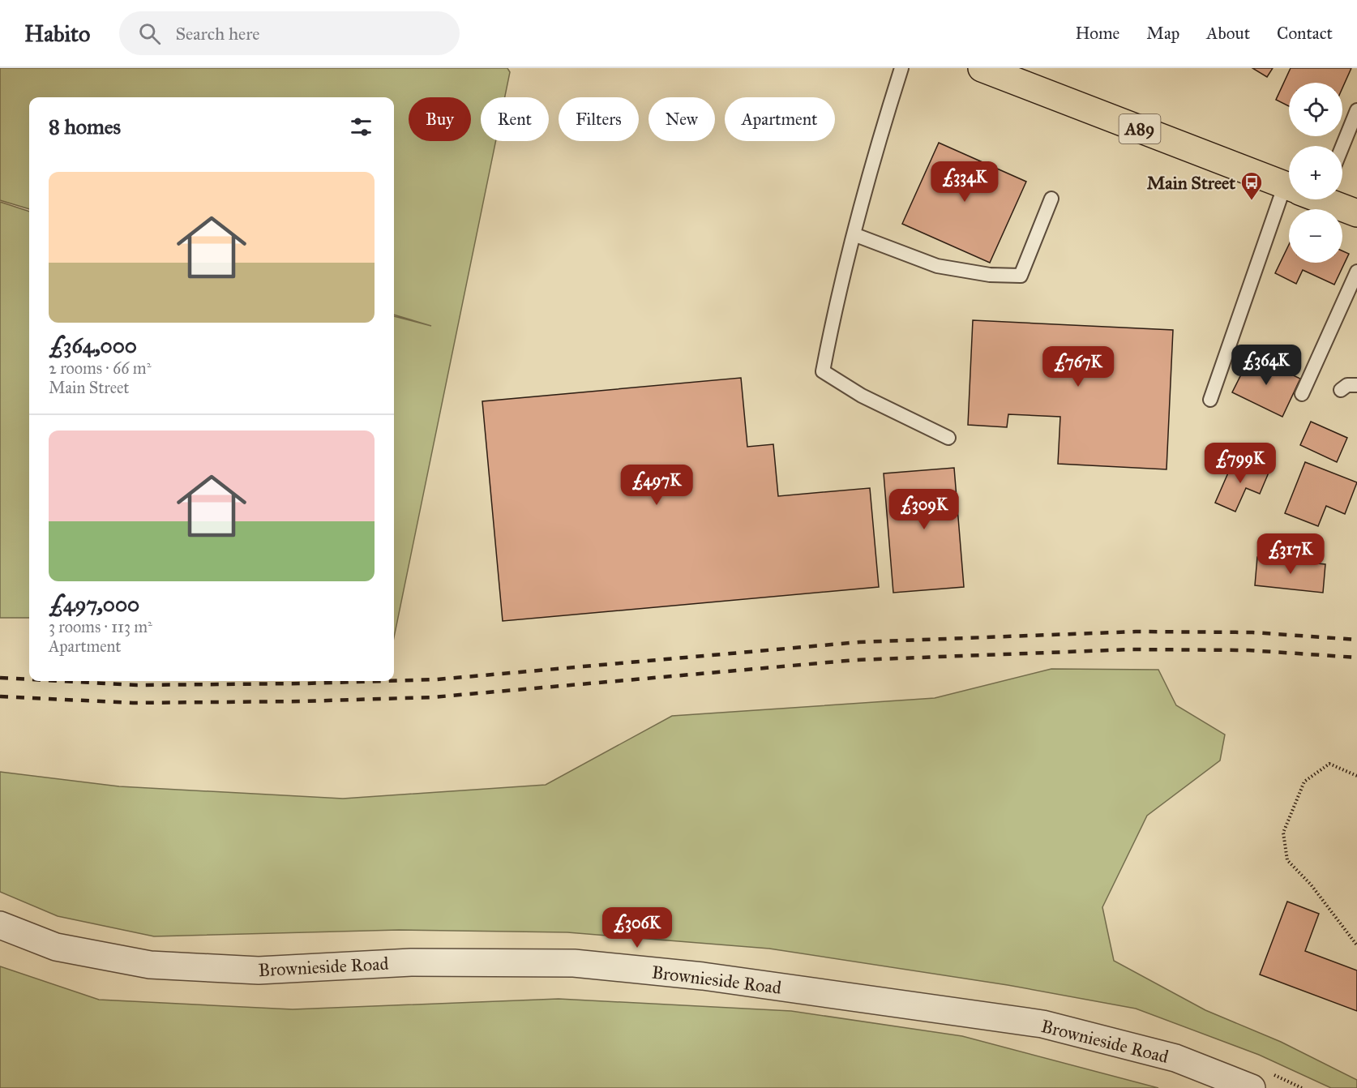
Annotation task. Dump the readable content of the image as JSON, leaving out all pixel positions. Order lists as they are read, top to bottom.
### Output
{
  "streets": {
    "main road": ["A89"],
    "street": ["Brownieside Road"]
  },
  "places": {
    "bus stop": ["Main Street"]
  },
  "page": {
    "header": "Habito",
    "search": "Search here",
    "nav": [
      "Home",
      "Map",
      "About",
      "Contact"
    ],
    "map_buttons": ["+", "−"],
    "chip": [
      "Buy",
      "Rent",
      "Filters",
      "New",
      "Apartment"
    ],
    "heading": "8 homes",
    "list": [
      {
        "name": "£364,000",
        "note": "2 rooms · 66 m² · Main Street"
      },
      {
        "name": "£497,000",
        "note": "3 rooms · 113 m² · Apartment"
      }
    ],
    "price": [
      "£334K",
      "£364K",
      "£767K",
      "£799K",
      "£497K",
      "£309K",
      "£317K",
      "£306K"
    ]
  }
}
